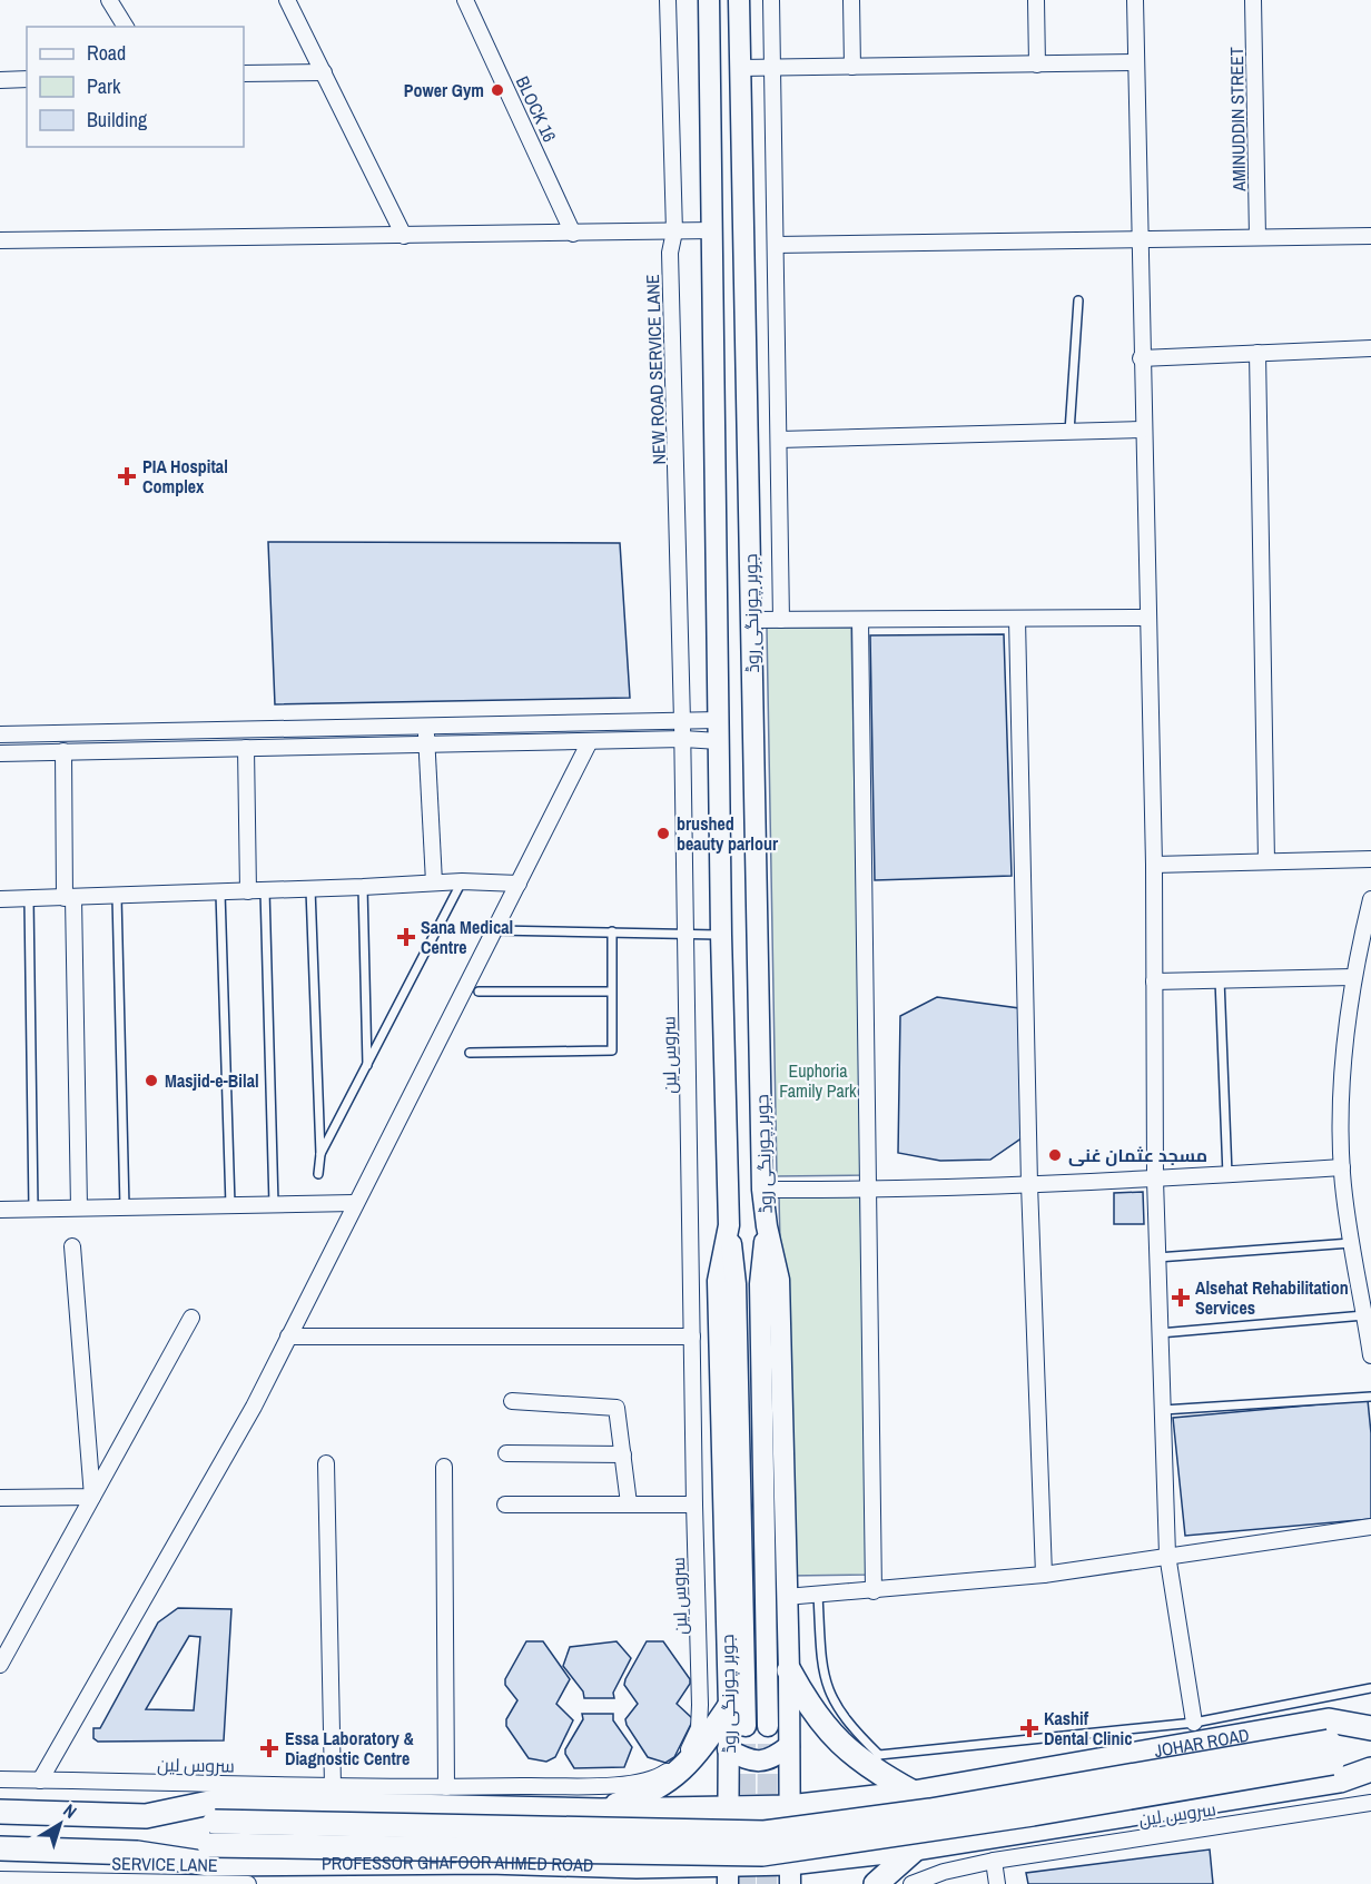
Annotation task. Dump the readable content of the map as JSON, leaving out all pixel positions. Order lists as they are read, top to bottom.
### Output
{
  "streets": {
    "main road": ["جوہر چورنگی روڈ", "JOHAR ROAD", "PROFESSOR GHAFOOR AHMED ROAD"],
    "street": [
      "BLOCK 16",
      "AMINUDDIN STREET",
      "NEW ROAD SERVICE LANE",
      "سروس لین",
      "SERVICE LANE"
    ]
  },
  "crossings": [
    ["NEW ROAD SERVICE LANE", "سروس لین"],
    ["جوہر چورنگی روڈ", "سروس لین"],
    ["جوہر چورنگی روڈ", "JOHAR ROAD"],
    ["جوہر چورنگی روڈ", "PROFESSOR GHAFOOR AHMED ROAD"]
  ],
  "parks": ["Euphoria Family Park"],
  "places": {
    "other": [
      "Power Gym",
      "brushed beauty parlour",
      "Masjid-e-Bilal",
      "مسجد عثمان غنی"
    ],
    "health": [
      "PIA Hospital Complex",
      "Sana Medical Centre",
      "Alsehat Rehabilitation Services",
      "Kashif Dental Clinic",
      "Essa Laboratory & Diagnostic Centre"
    ]
  },
  "legend": ["Road", "Park", "Building"],
  "north": "top right"
}
